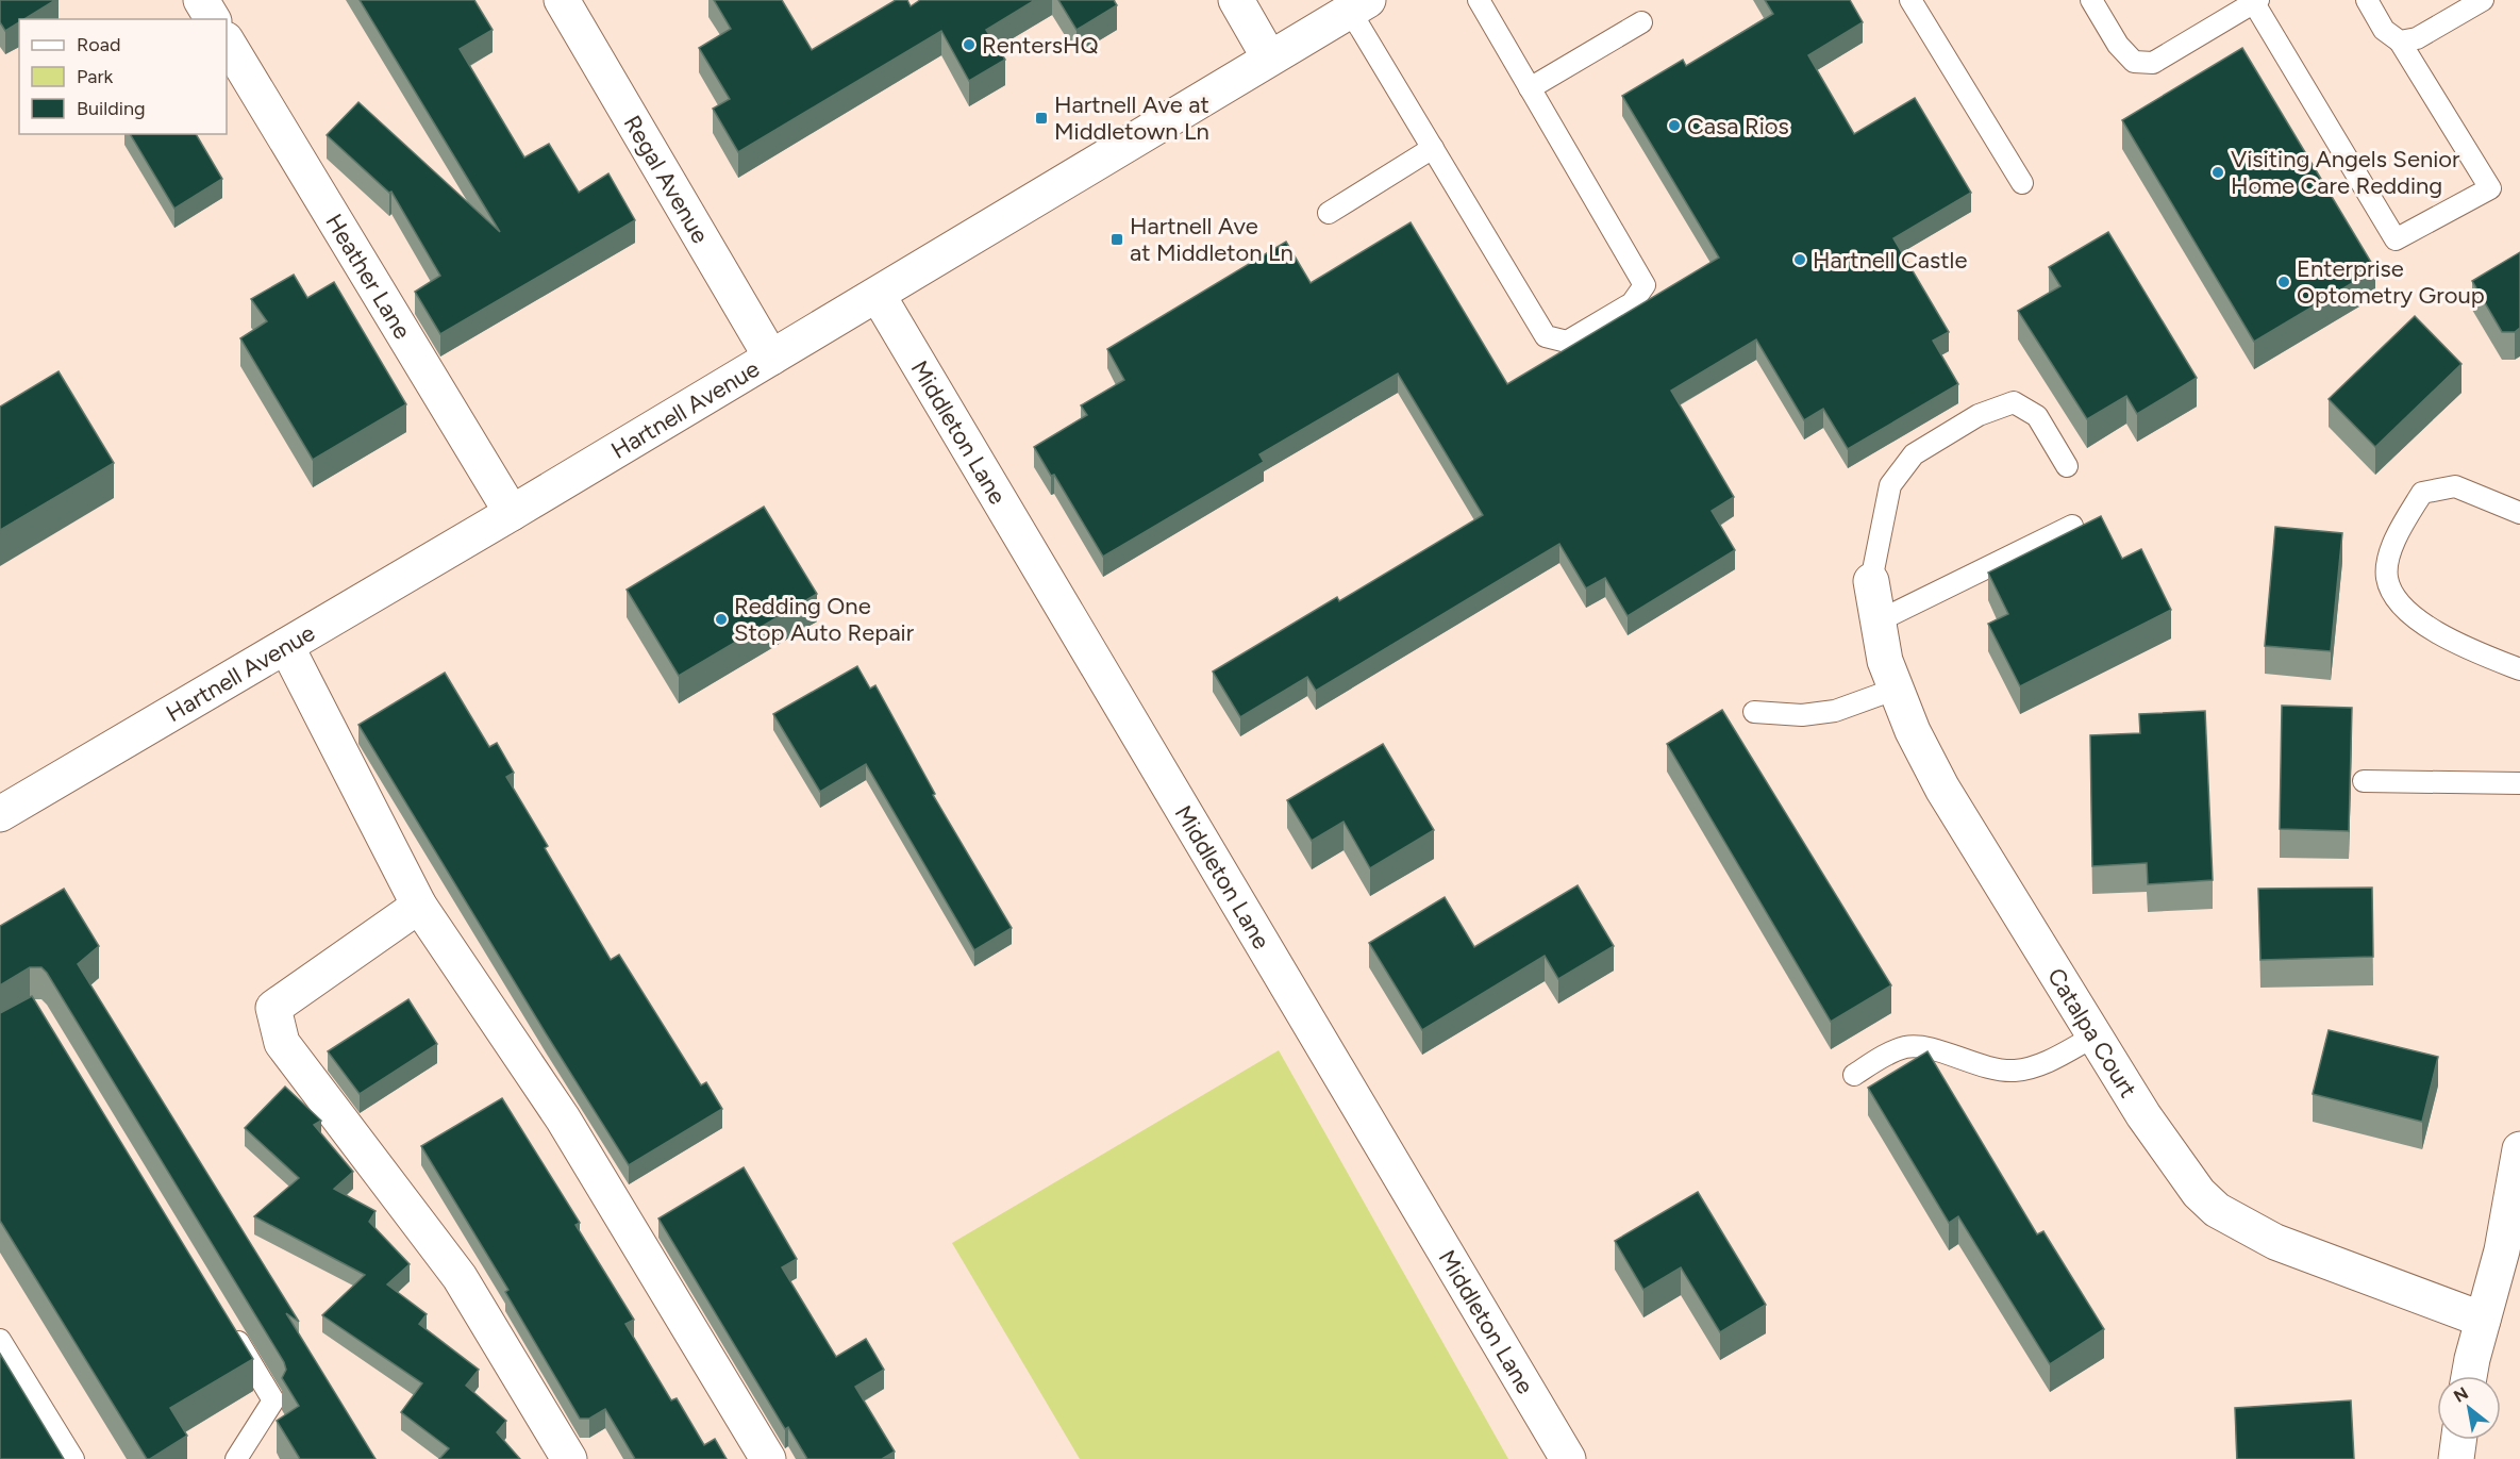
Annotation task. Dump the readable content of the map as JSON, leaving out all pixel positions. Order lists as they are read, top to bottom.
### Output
{
  "streets": {
    "street": [
      "Regal Avenue",
      "Heather Lane",
      "Hartnell Avenue",
      "Middleton Lane",
      "Catalpa Court"
    ]
  },
  "crossings": [
    ["Regal Avenue", "Hartnell Avenue"],
    ["Heather Lane", "Hartnell Avenue"],
    ["Hartnell Avenue", "Middleton Lane"]
  ],
  "places": {
    "other": [
      "RentersHQ",
      "Casa Rios",
      "Visiting Angels Senior Home Care Redding",
      "Hartnell Castle",
      "Enterprise Optometry Group",
      "Redding One Stop Auto Repair"
    ],
    "transit": ["Hartnell Ave at Middletown Ln", "Hartnell Ave at Middleton Ln"]
  },
  "legend": ["Road", "Park", "Building"],
  "north": "top left"
}
